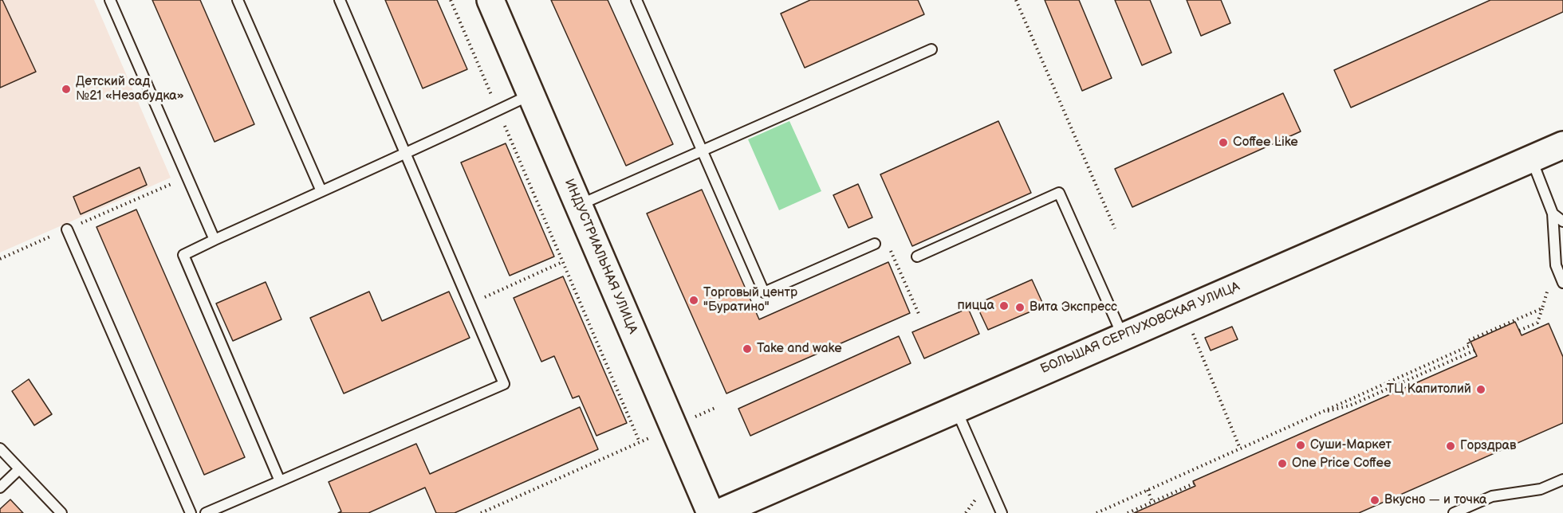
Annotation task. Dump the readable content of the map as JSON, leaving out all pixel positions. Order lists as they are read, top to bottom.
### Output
{
  "streets": {
    "main road": ["ИНДУСТРИАЛЬНАЯ УЛИЦА", "БОЛЬШАЯ СЕРПУХОВСКАЯ УЛИЦА"]
  },
  "places": [
    "Детский сад №21 «Незабудка»",
    "Coffee Like",
    "Торговый центр \"Буратино\"",
    "пицца",
    "Вита Экспресс",
    "Take and wake",
    "ТЦ Капитолий",
    "Суши-Маркет",
    "Горздрав",
    "One Price Coffee",
    "Вкусно — и точка"
  ]
}
